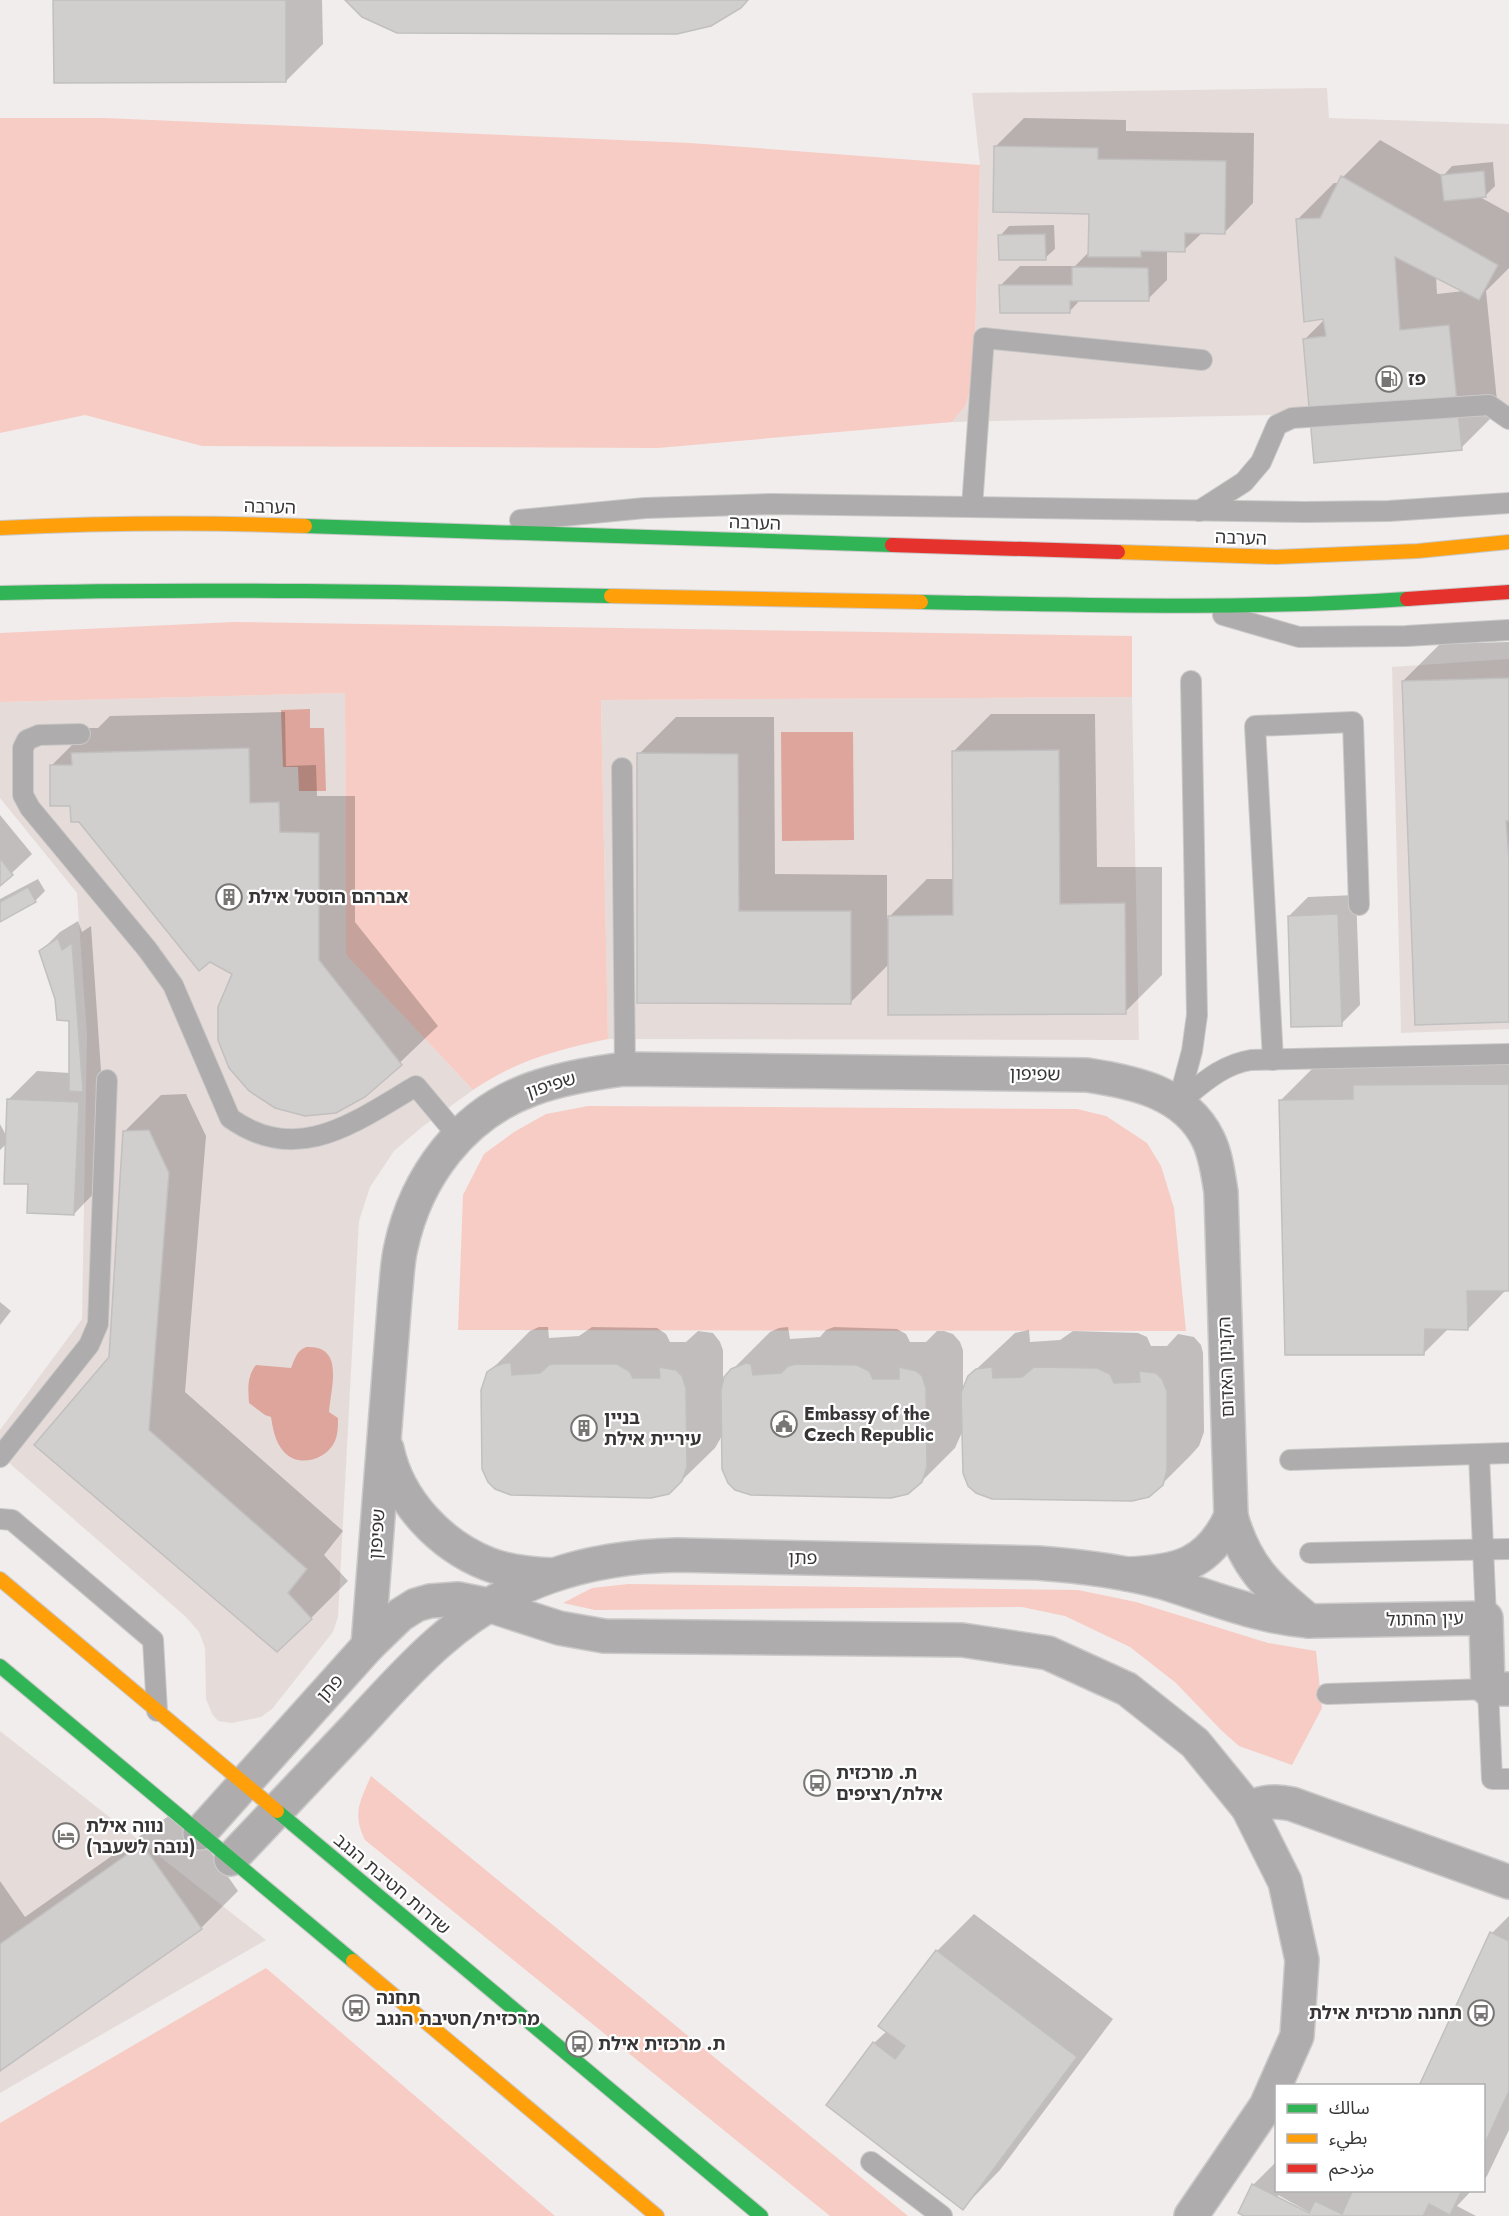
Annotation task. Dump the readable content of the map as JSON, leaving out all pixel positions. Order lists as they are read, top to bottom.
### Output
{
  "streets": {
    "main road": ["הערבה", "שדרות חטיבת הנגב"],
    "street": [
      "שפיפון",
      "הקניון האדום",
      "פתן",
      "עין החתול"
    ]
  },
  "crossings": [
    ["שפיפון", "הקניון האדום"],
    ["שפיפון", "פתן"],
    ["פתן", "עין החתול"],
    ["פתן", "שדרות חטיבת הנגב"]
  ],
  "places": {
    "fuel station": ["פז"],
    "building": ["אברהם הוסטל אילת", "בניין עיריית אילת"],
    "public building": ["Embassy of the Czech Republic"],
    "bus stop": [
      "ת. מרכזית אילת/רציפים",
      "תחנה מרכזית/חטיבת הנגב",
      "תחנה מרכזית אילת",
      "ת. מרכזית אילת"
    ],
    "hotel": ["נווה אילת (נובה לשעבר)"]
  },
  "legend": ["سالك", "بطيء", "مزدحم"]
}
